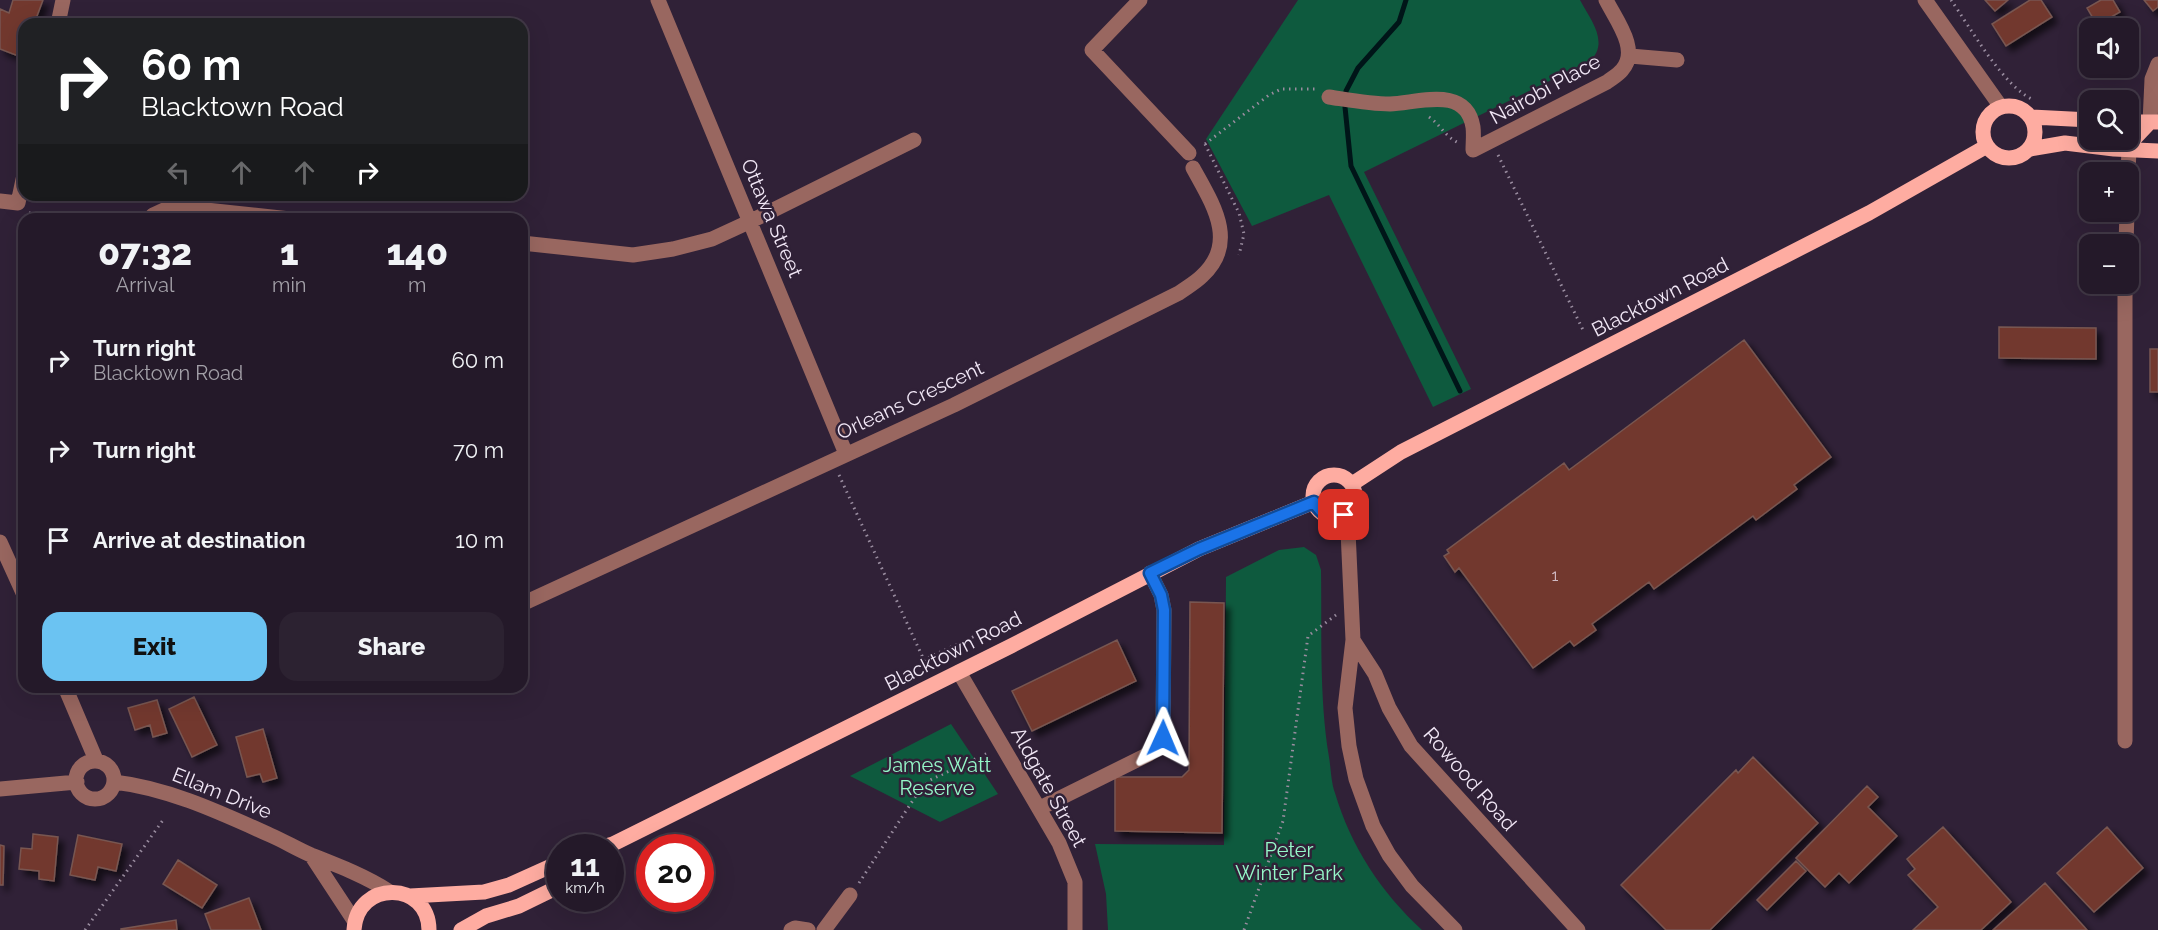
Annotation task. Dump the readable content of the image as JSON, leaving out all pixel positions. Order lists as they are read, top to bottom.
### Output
{
  "streets": {
    "main road": ["Blacktown Road"],
    "street": [
      "Nairobi Place",
      "Ottawa Street",
      "Orleans Crescent",
      "Rowood Road",
      "Aldgate Street",
      "Ellam Drive"
    ]
  },
  "crossings": [
    ["Ottawa Street", "Orleans Crescent"],
    ["Blacktown Road", "Rowood Road"],
    ["Blacktown Road", "Aldgate Street"]
  ],
  "parks": ["James Watt Reserve", "Peter Winter Park"],
  "house_numbers": ["1"],
  "page": {
    "map_buttons": ["+", "−"],
    "turn": ["60 m", "Blacktown Road"],
    "eta": [
      "07:32",
      "Arrival",
      "1",
      "min",
      "140",
      "m"
    ],
    "list": [
      {
        "name": "Turn right",
        "note": "Blacktown Road",
        "value": "60 m"
      },
      {
        "name": "Turn right",
        "value": "70 m"
      },
      {
        "name": "Arrive at destination",
        "value": "10 m"
      }
    ],
    "buttons": ["Exit", "Share"],
    "speed": "11 km/h",
    "limit": "20"
  }
}
